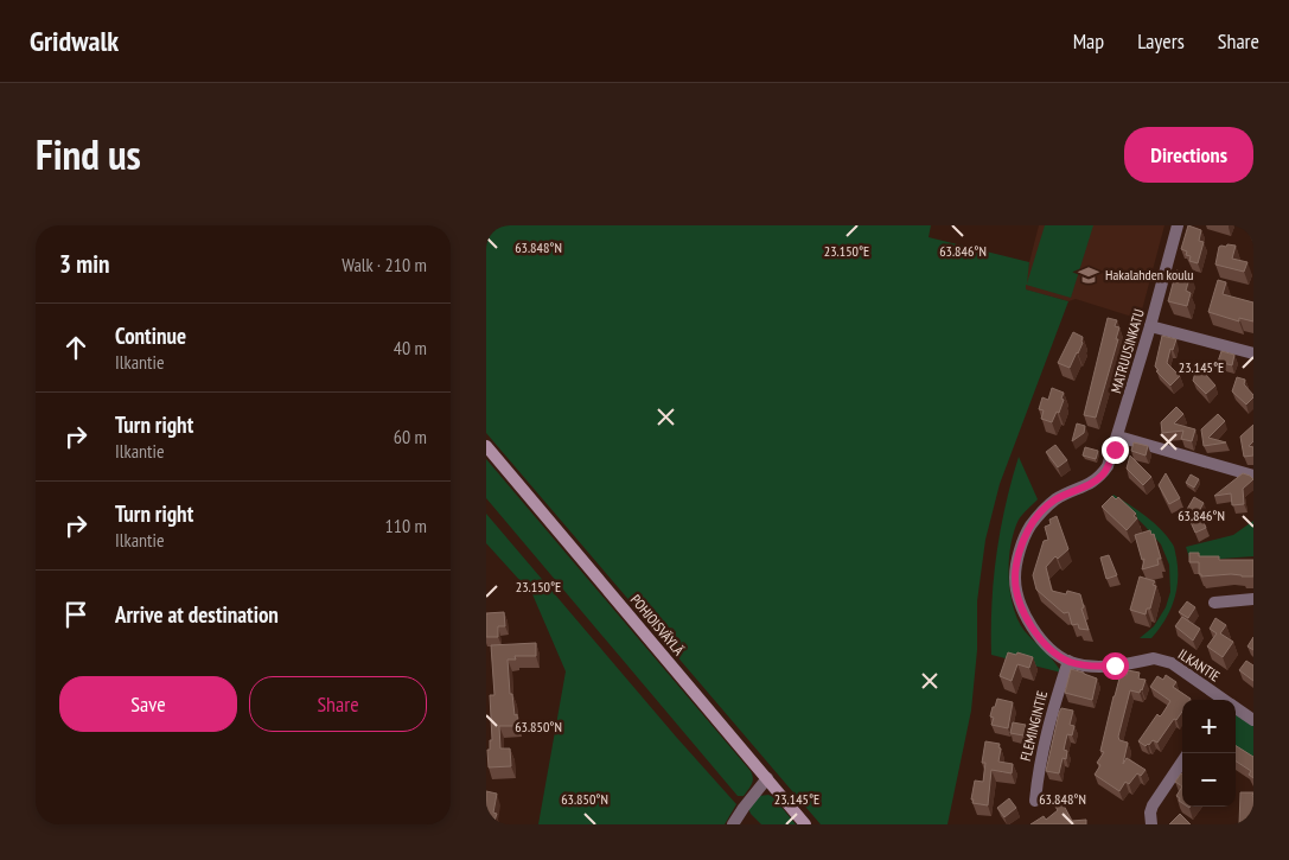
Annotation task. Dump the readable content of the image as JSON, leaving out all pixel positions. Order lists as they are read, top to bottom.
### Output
{
  "streets": {
    "main road": ["POHJOISVÄYLÄ"],
    "street": ["MATRUUSINKATU", "ILKANTIE", "FLEMINGINTIE"]
  },
  "crossings": [
    ["MATRUUSINKATU", "ILKANTIE"],
    ["ILKANTIE", "FLEMINGINTIE"]
  ],
  "places": {
    "school or university": ["Hakalahden koulu"]
  },
  "page": {
    "header": "Gridwalk",
    "nav": ["Map", "Layers", "Share"],
    "title": "Find us",
    "buttons": [
      "Directions",
      ["Save", "Share"]
    ],
    "heading": ["3 min", "Walk · 210 m"],
    "list": [
      ["Continue", "Ilkantie", "40 m"],
      ["Turn right", "Ilkantie", "60 m"],
      ["Turn right", "Ilkantie", "110 m"],
      "Arrive at destination"
    ],
    "map_buttons": ["+", "−"]
  },
  "coordinates": [
    "63.848°N",
    "23.150°E",
    "63.846°N",
    "23.145°E",
    "63.850°N"
  ]
}
